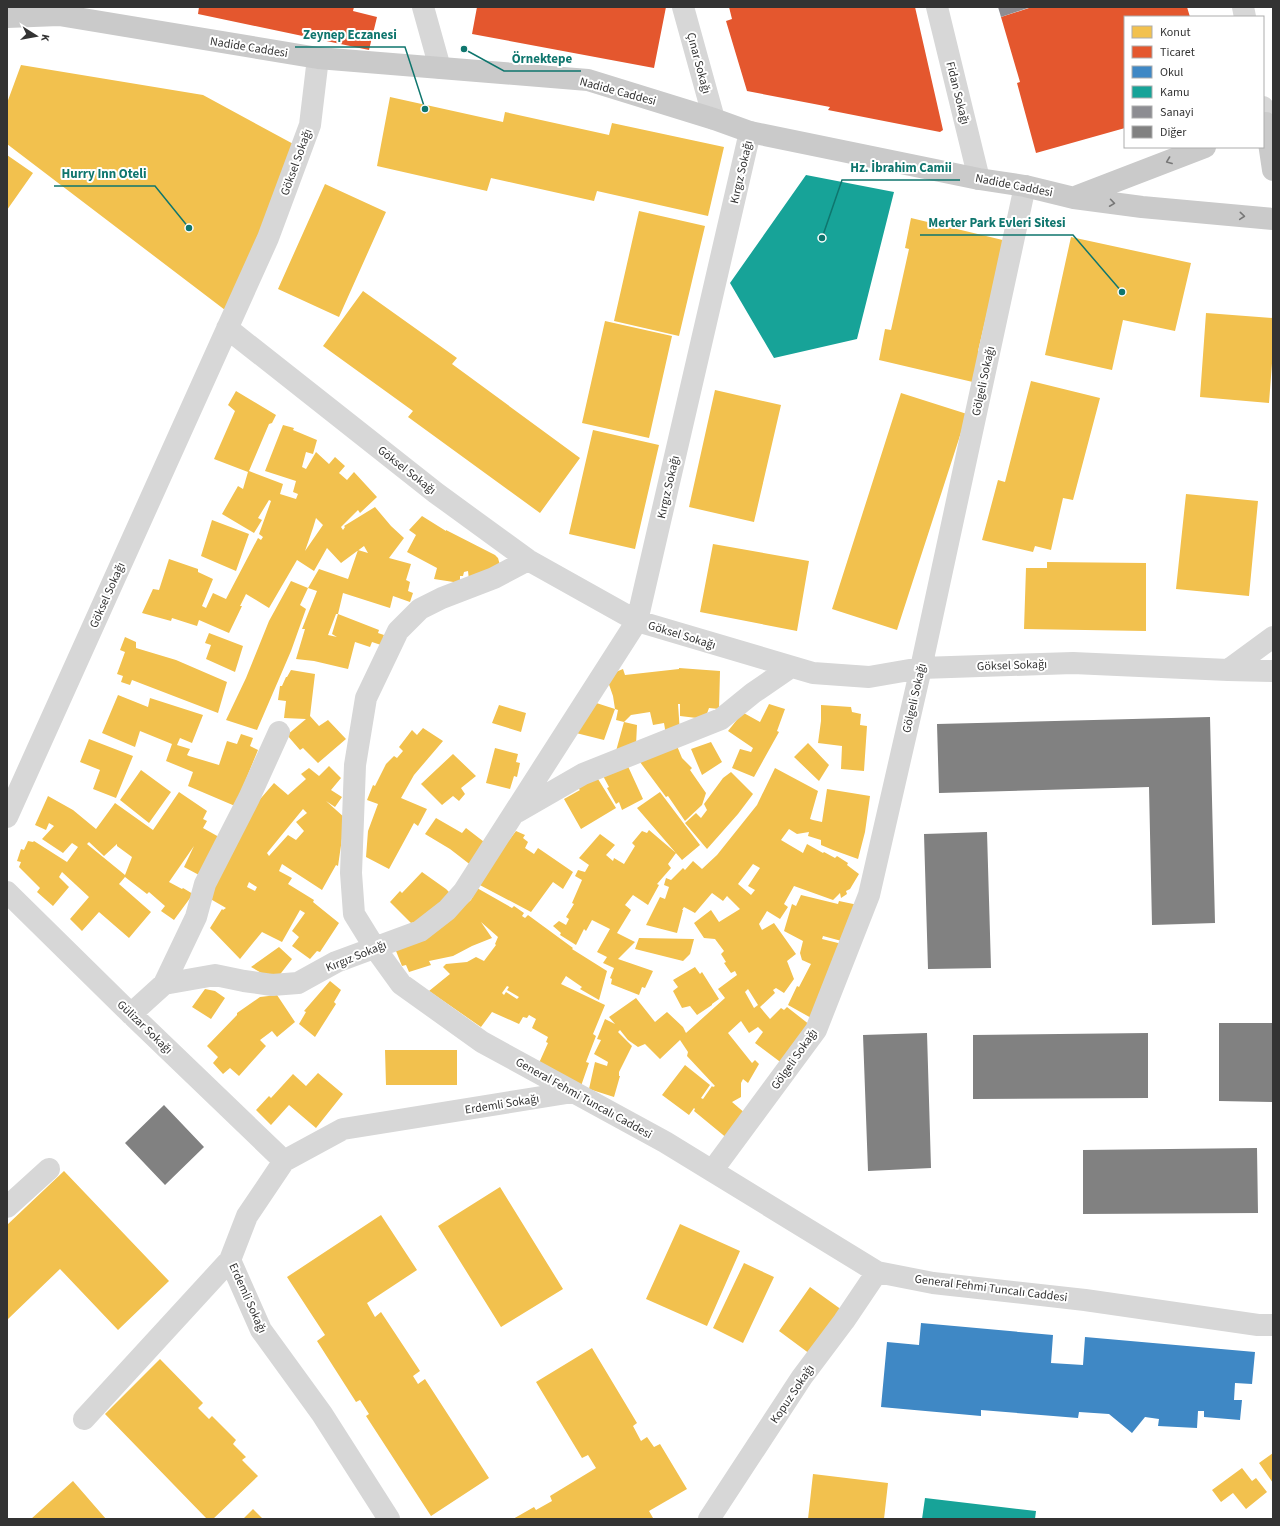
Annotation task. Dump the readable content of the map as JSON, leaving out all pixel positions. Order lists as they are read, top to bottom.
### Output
{
  "streets": {
    "main road": ["Nadide Caddesi"],
    "street": [
      "Çınar Sokağı",
      "Fidan Sokağı",
      "Göksel Sokağı",
      "Kırgız Sokağı",
      "Gölgeli Sokağı",
      "Gülizar Sokağı",
      "General Fehmi Tuncalı Caddesi",
      "Erdemli Sokağı",
      "Kopuz Sokağı"
    ]
  },
  "crossings": [
    ["Nadide Caddesi", "Çınar Sokağı"],
    ["Nadide Caddesi", "Fidan Sokağı"],
    ["Nadide Caddesi", "Göksel Sokağı"],
    ["Nadide Caddesi", "Kırgız Sokağı"],
    ["Nadide Caddesi", "Gölgeli Sokağı"],
    ["Göksel Sokağı", "Kırgız Sokağı"],
    ["Göksel Sokağı", "Gölgeli Sokağı"],
    ["Göksel Sokağı", "General Fehmi Tuncalı Caddesi"],
    ["Kırgız Sokağı", "General Fehmi Tuncalı Caddesi"],
    ["Gölgeli Sokağı", "General Fehmi Tuncalı Caddesi"],
    ["Gülizar Sokağı", "Erdemli Sokağı"],
    ["General Fehmi Tuncalı Caddesi", "Erdemli Sokağı"],
    ["General Fehmi Tuncalı Caddesi", "Kopuz Sokağı"]
  ],
  "places": [
    "Örnektepe",
    "Zeynep Eczanesi",
    "Hurry Inn Oteli",
    "Hz. İbrahim Camii",
    "Merter Park Evleri Sitesi"
  ],
  "legend": [
    "Konut",
    "Ticaret",
    "Okul",
    "Kamu",
    "Sanayi",
    "Diğer"
  ],
  "north": "right"
}
